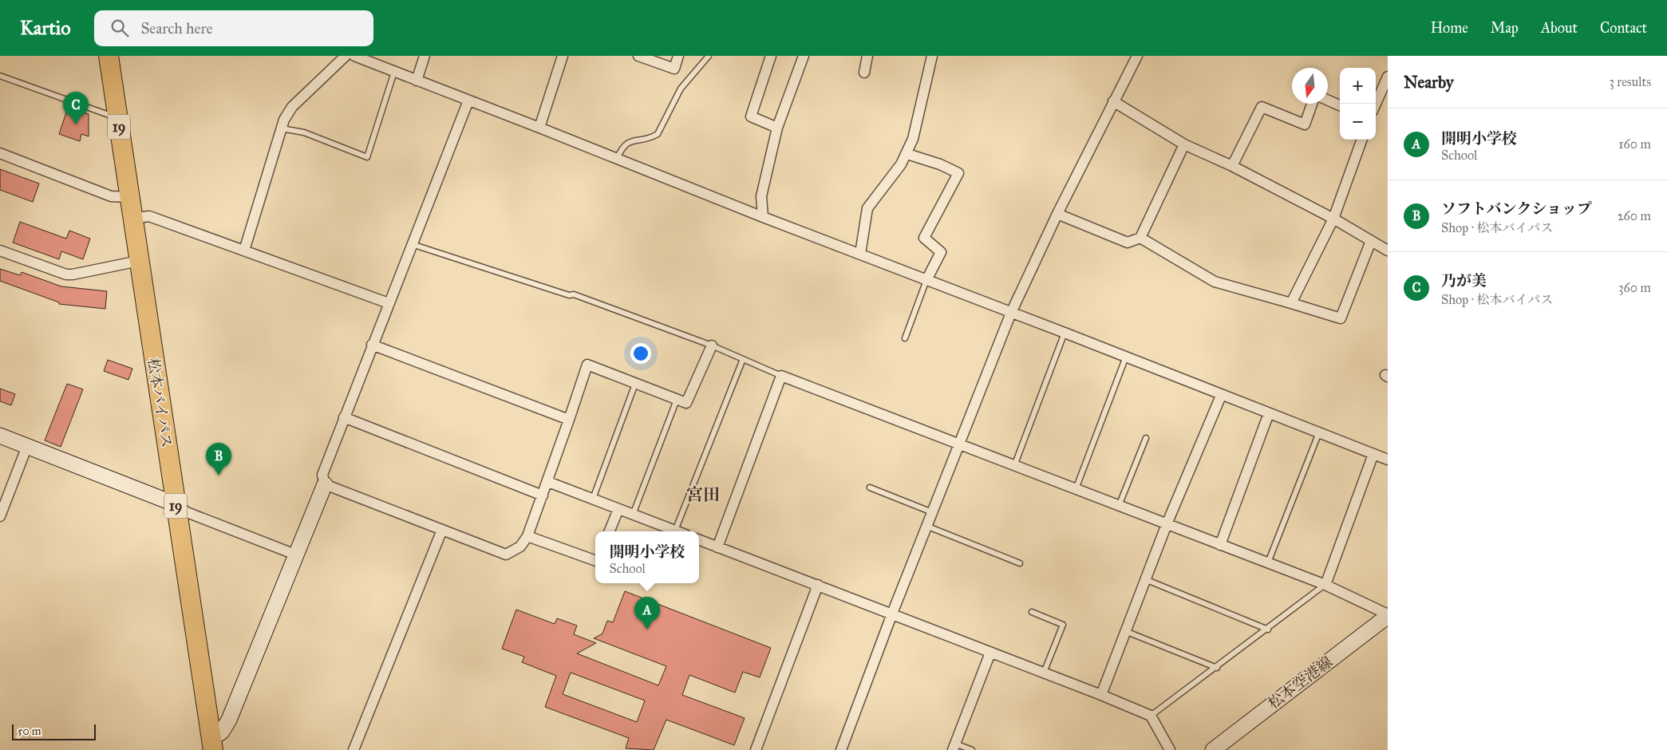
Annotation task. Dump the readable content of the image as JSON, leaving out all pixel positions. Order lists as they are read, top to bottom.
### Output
{
  "streets": {
    "highway": ["19", "松本バイパス"],
    "street": ["松本空港線"]
  },
  "districts": ["宮田"],
  "scale_bar": "50 m",
  "north": "bottom",
  "page": {
    "header": "Kartio",
    "search": "Search here",
    "nav": [
      "Home",
      "Map",
      "About",
      "Contact"
    ],
    "heading": ["Nearby", "3 results"],
    "map_buttons": ["+", "−"],
    "pins": ["C", "B", "A"],
    "list": [
      {
        "mark": "A",
        "name": "開明小学校",
        "note": "School",
        "value": "160 m"
      },
      {
        "mark": "B",
        "name": "ソフトバンクショップ",
        "note": "Shop · 松本バイパス",
        "value": "260 m"
      },
      {
        "mark": "C",
        "name": "乃が美",
        "note": "Shop · 松本バイパス",
        "value": "360 m"
      }
    ],
    "popup": ["開明小学校", "School"],
    "scale": "50 m"
  }
}
